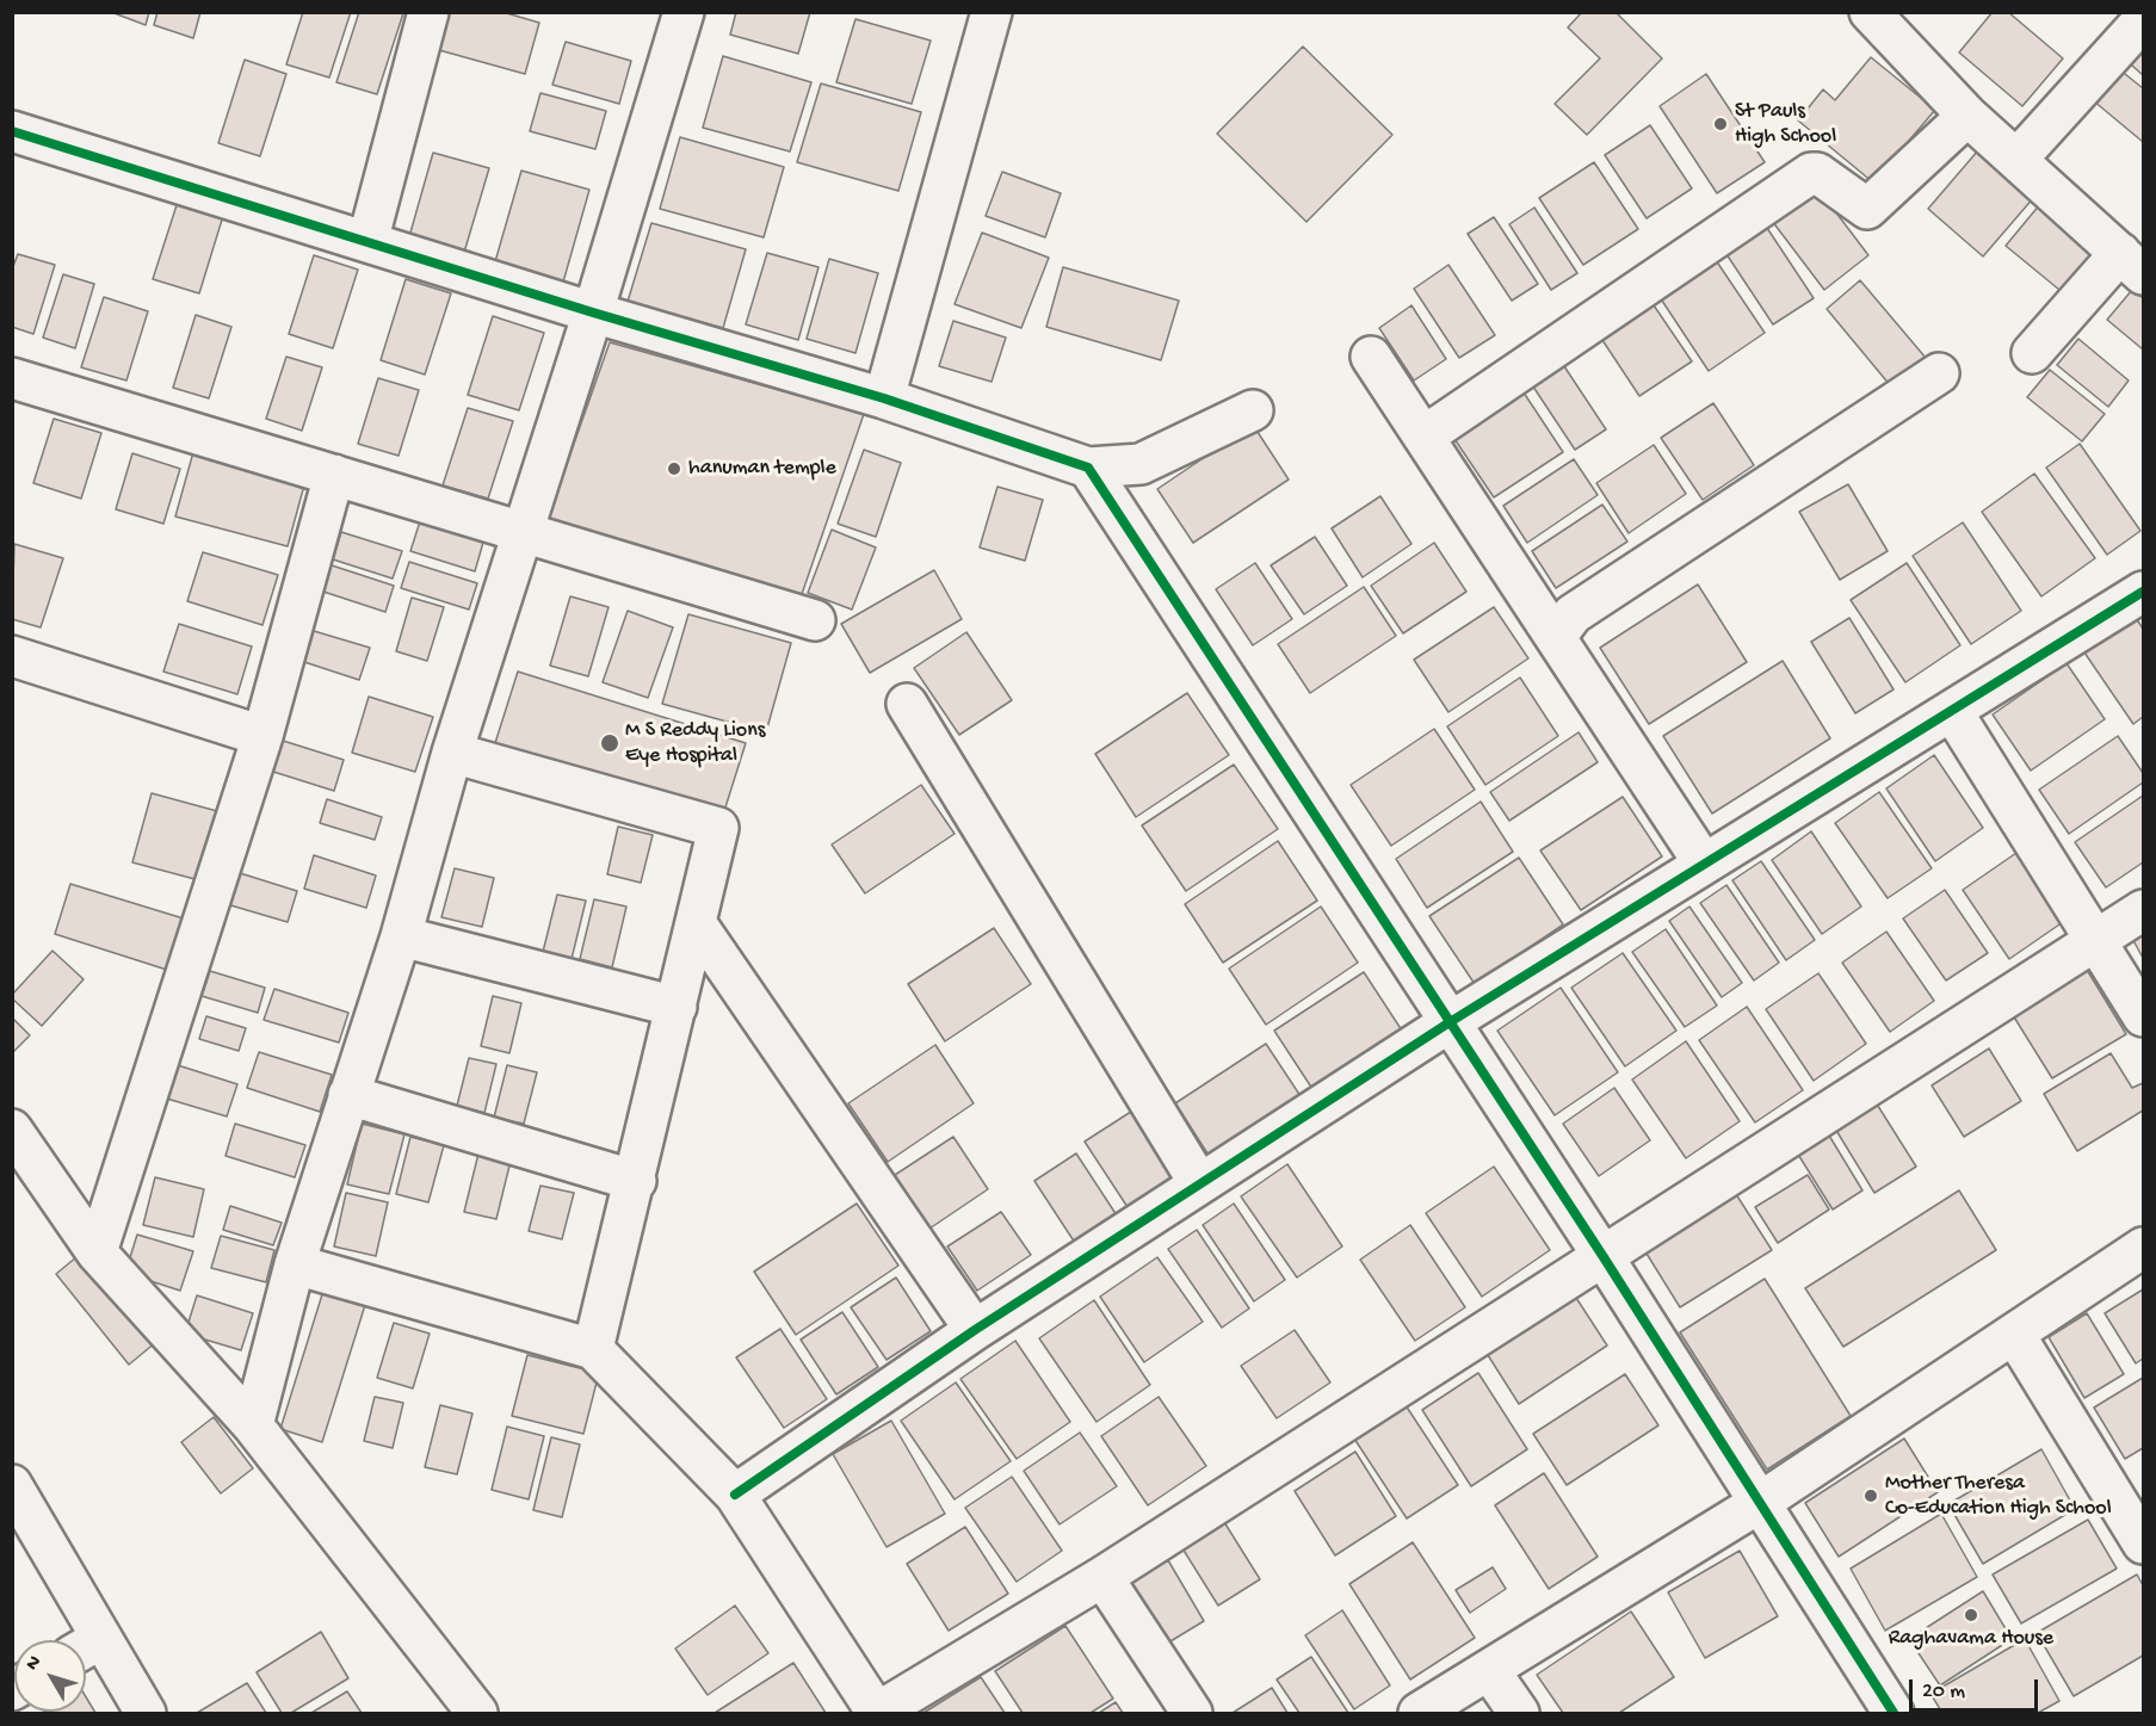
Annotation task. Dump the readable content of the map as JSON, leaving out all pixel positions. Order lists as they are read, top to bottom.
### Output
{
  "places": [
    "St Pauls High School",
    "hanuman temple",
    "M S Reddy Lions Eye Hospital",
    "Mother Theresa Co-Education High School",
    "Raghavama House"
  ],
  "scale_bar": "20 m",
  "north": "top left"
}
